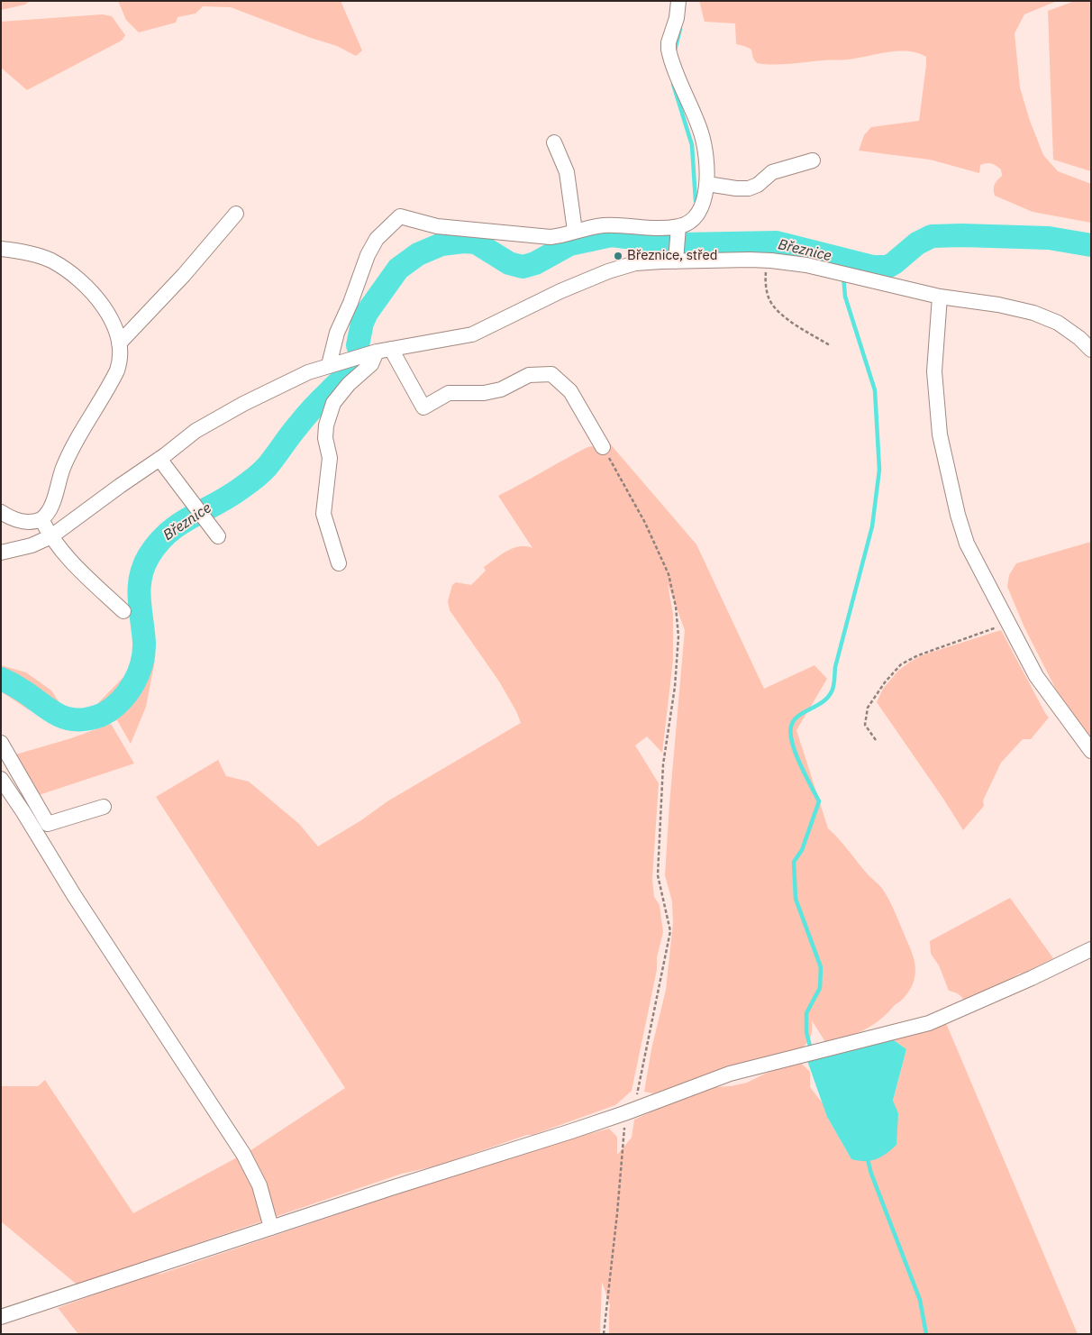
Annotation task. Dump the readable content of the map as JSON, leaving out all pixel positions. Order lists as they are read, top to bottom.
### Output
{
  "water": ["Březnice"],
  "places": ["Březnice, střed"]
}
